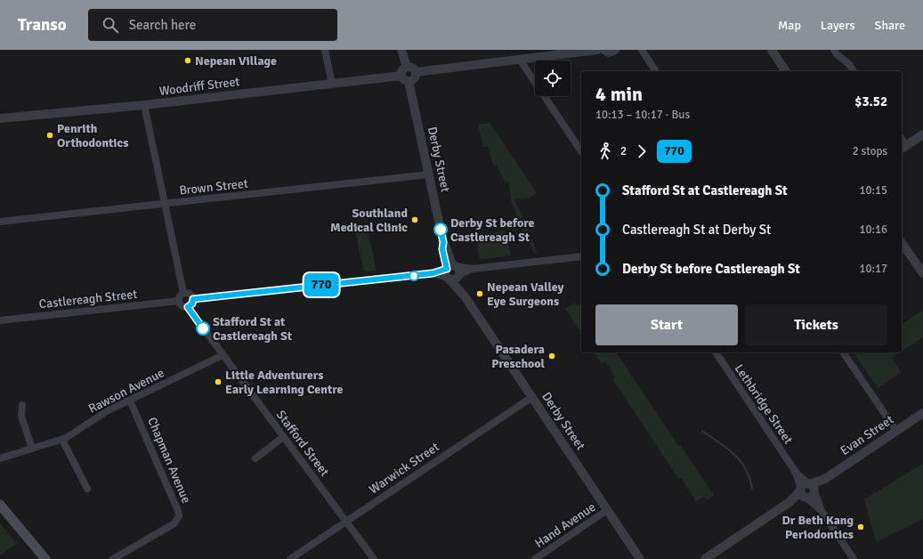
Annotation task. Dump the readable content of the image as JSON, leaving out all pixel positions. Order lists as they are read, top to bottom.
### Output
{
  "streets": {
    "street": [
      "Woodriff Street",
      "Derby Street",
      "Brown Street",
      "Castlereagh Street",
      "Rawson Avenue",
      "Lethbridge Street",
      "Evan Street",
      "Stafford Street",
      "Chapman Avenue",
      "Warwick Street",
      "Hand Avenue"
    ]
  },
  "crossings": [
    ["Woodriff Street", "Derby Street"],
    ["Derby Street", "Brown Street"],
    ["Derby Street", "Warwick Street"],
    ["Derby Street", "Hand Avenue"],
    ["Castlereagh Street", "Stafford Street"],
    ["Rawson Avenue", "Stafford Street"],
    ["Rawson Avenue", "Chapman Avenue"],
    ["Lethbridge Street", "Evan Street"],
    ["Stafford Street", "Warwick Street"]
  ],
  "places": [
    "Nepean Village",
    "Penrith Orthodontics",
    "Southland Medical Clinic",
    "Derby St before Castlereagh St",
    "Nepean Valley Eye Surgeons",
    "Stafford St at Castlereagh St",
    "Pasadera Preschool",
    "Little Adventurers Early Learning Centre",
    "Dr Beth Kang Periodontics"
  ],
  "lines": ["bus line 770"],
  "page": {
    "header": "Transo",
    "search": "Search here",
    "nav": ["Map", "Layers", "Share"],
    "on_map": "770",
    "heading": ["4 min", "10:13 – 10:17 · Bus", "$3.52"],
    "legs": ["2", "770", "2 stops"],
    "list": [
      {
        "name": "Stafford St at Castlereagh St",
        "value": "10:15"
      },
      {
        "name": "Castlereagh St at Derby St",
        "value": "10:16"
      },
      {
        "name": "Derby St before Castlereagh St",
        "value": "10:17"
      }
    ],
    "buttons": ["Start", "Tickets"]
  }
}
